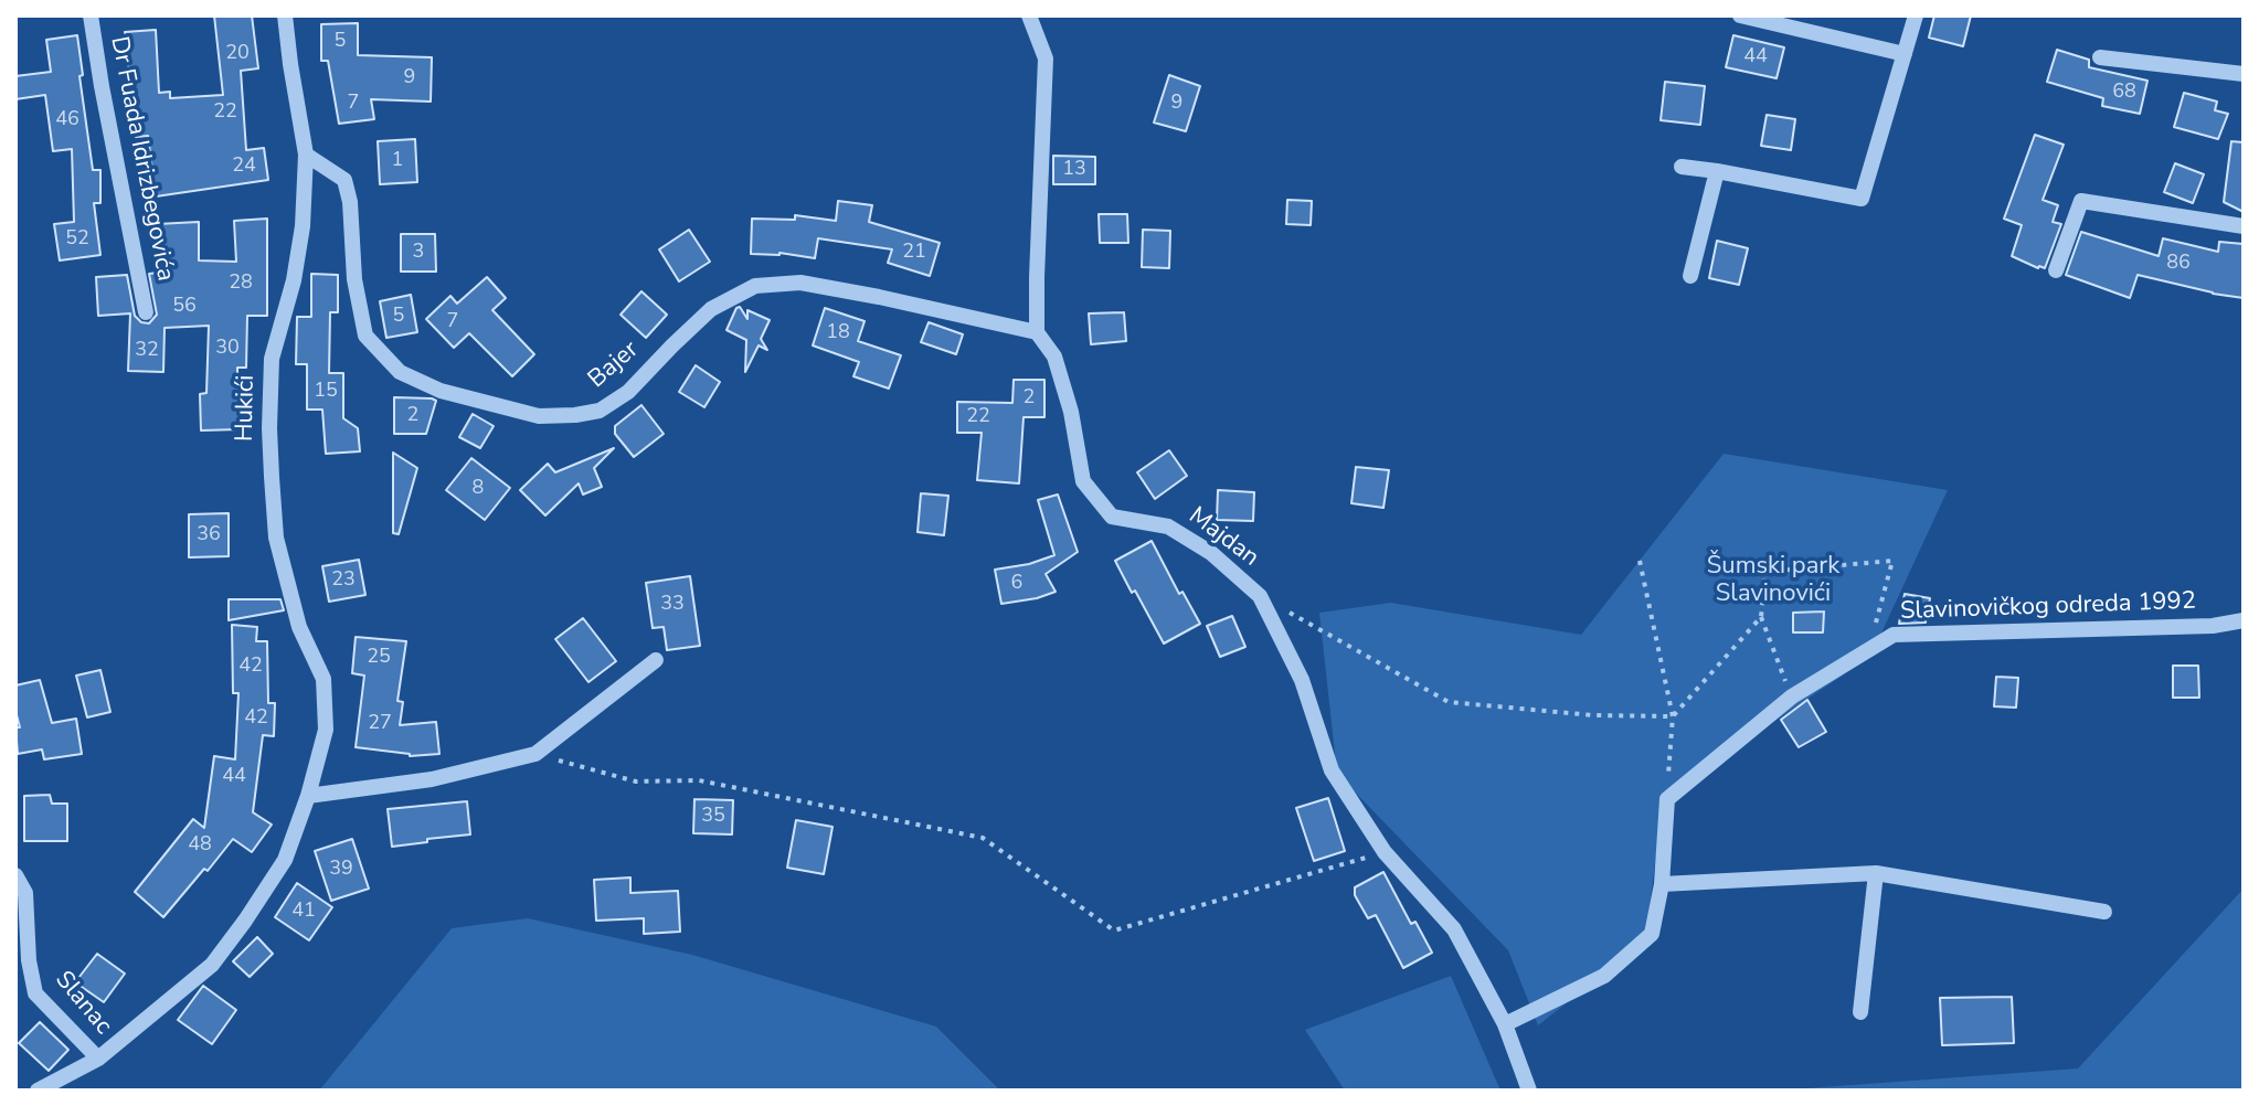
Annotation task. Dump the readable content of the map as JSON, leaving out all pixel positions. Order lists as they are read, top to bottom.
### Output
{
  "streets": {
    "street": [
      "Dr Fuada Idrizbegovića",
      "Bajer",
      "Hukići",
      "Majdan",
      "Slavinovičkog odreda 1992",
      "Slanac"
    ]
  },
  "crossings": [
    ["Bajer", "Hukići"],
    ["Bajer", "Majdan"],
    ["Hukići", "Slanac"]
  ],
  "parks": ["Šumski park Slavinovići"],
  "house_numbers": [
    "5",
    "20",
    "44",
    "9",
    "68",
    "7",
    "9",
    "22",
    "46",
    "1",
    "24",
    "13",
    "52",
    "3",
    "21",
    "86",
    "28",
    "56",
    "5",
    "7",
    "18",
    "30",
    "32",
    "15",
    "2",
    "2",
    "22",
    "8",
    "36",
    "23",
    "6",
    "33",
    "25",
    "42",
    "42",
    "27",
    "44",
    "35",
    "48",
    "39",
    "41"
  ]
}
